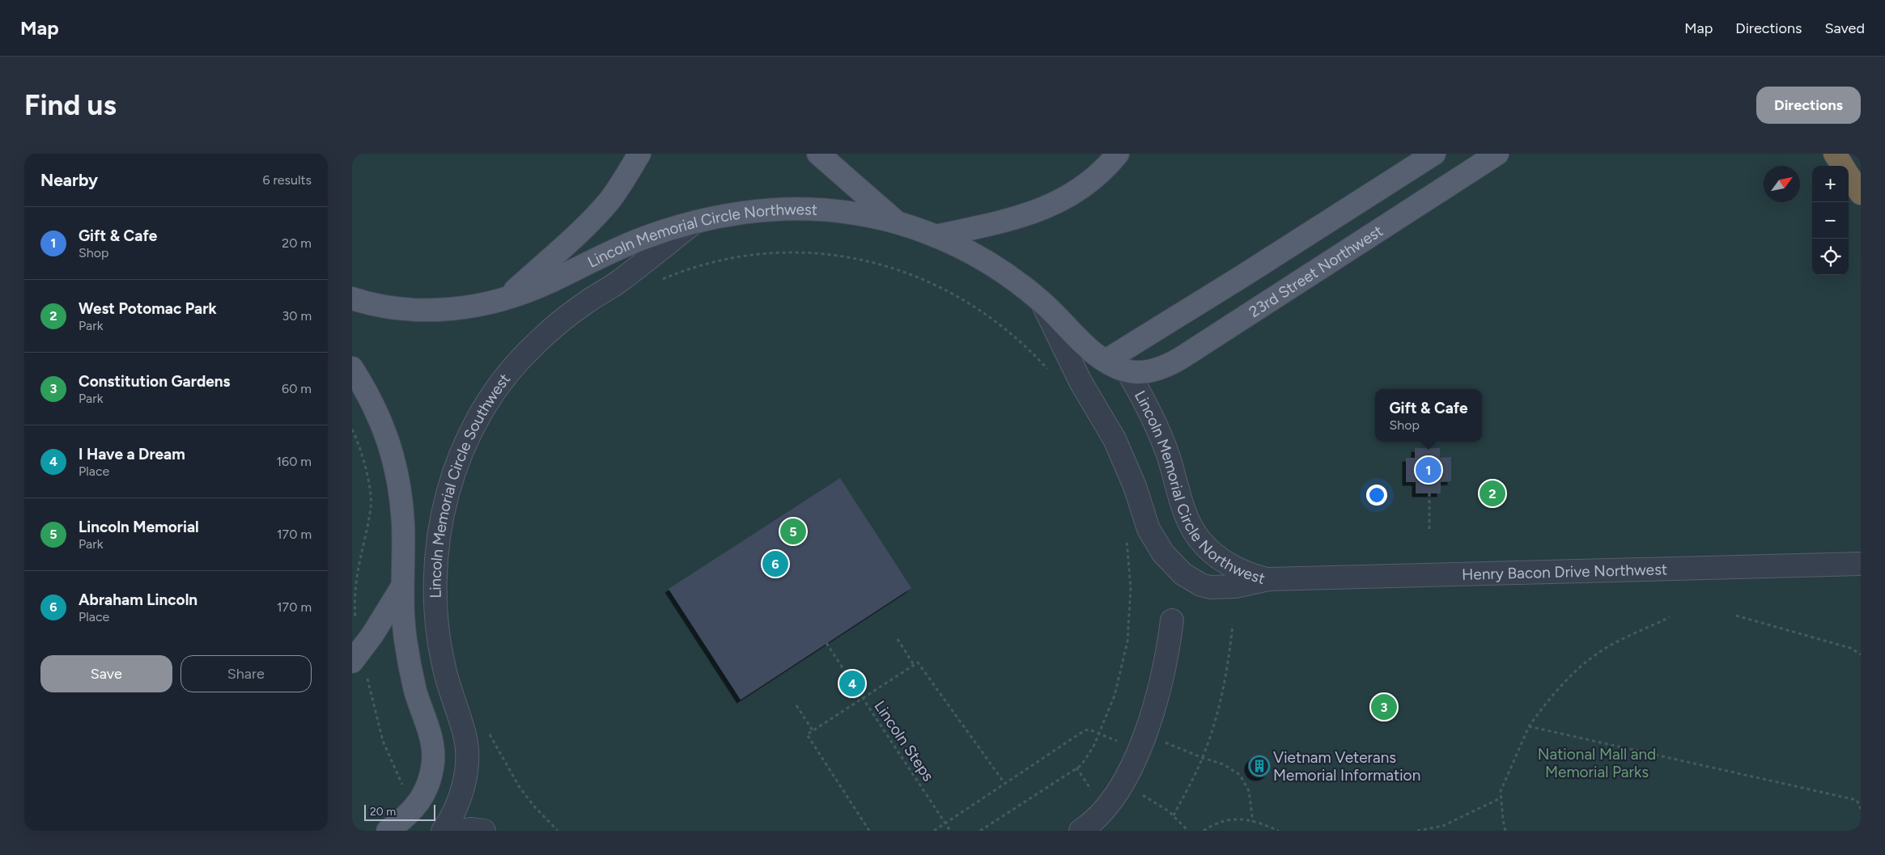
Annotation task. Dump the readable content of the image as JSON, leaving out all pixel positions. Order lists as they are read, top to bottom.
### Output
{
  "streets": {
    "main road": ["Lincoln Memorial Circle Northwest", "23rd Street Northwest"],
    "street": ["Lincoln Memorial Circle Southwest", "Henry Bacon Drive Northwest"],
    "path": ["Lincoln Steps"]
  },
  "crossings": [
    ["Lincoln Memorial Circle Northwest", "23rd Street Northwest"],
    ["Lincoln Memorial Circle Northwest", "Lincoln Memorial Circle Southwest"],
    ["Lincoln Memorial Circle Northwest", "Henry Bacon Drive Northwest"]
  ],
  "parks": ["National Mall and Memorial Parks"],
  "places": {
    "building": ["Vietnam Veterans Memorial Information"]
  },
  "scale_bar": "20 m",
  "north": "top right",
  "page": {
    "header": "Map",
    "nav": ["Map", "Directions", "Saved"],
    "buttons": [
      "Directions",
      ["Save", "Share"]
    ],
    "title": "Find us",
    "heading": ["Nearby", "6 results"],
    "map_buttons": ["+", "−"],
    "list": [
      {
        "mark": "1",
        "name": "Gift & Cafe",
        "note": "Shop",
        "value": "20 m"
      },
      {
        "mark": "2",
        "name": "West Potomac Park",
        "note": "Park",
        "value": "30 m"
      },
      {
        "mark": "3",
        "name": "Constitution Gardens",
        "note": "Park",
        "value": "60 m"
      },
      {
        "mark": "4",
        "name": "I Have a Dream",
        "note": "Place",
        "value": "160 m"
      },
      {
        "mark": "5",
        "name": "Lincoln Memorial",
        "note": "Park",
        "value": "170 m"
      },
      {
        "mark": "6",
        "name": "Abraham Lincoln",
        "note": "Place",
        "value": "170 m"
      }
    ],
    "popup": ["Gift & Cafe", "Shop"],
    "pins": [
      "1",
      "2",
      "5",
      "6",
      "4",
      "3"
    ],
    "scale": "20 m"
  }
}
